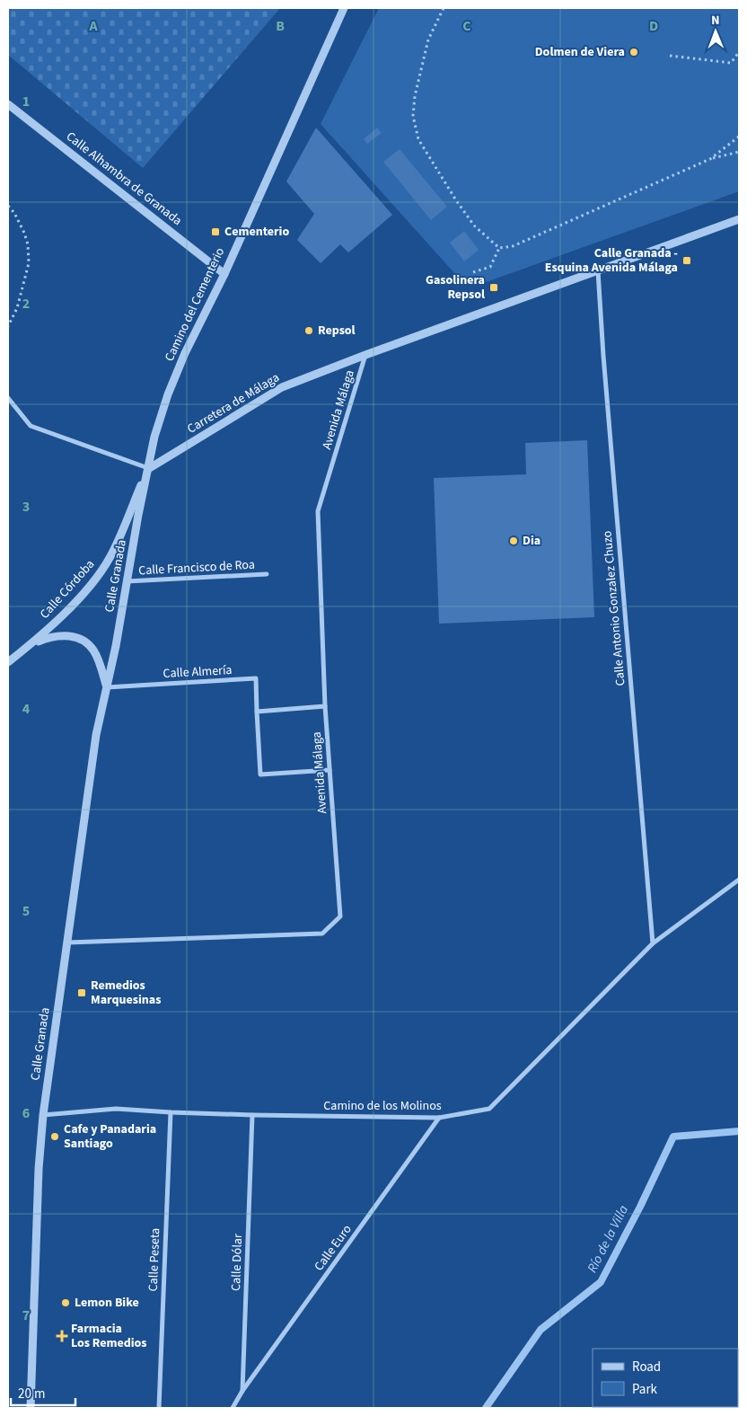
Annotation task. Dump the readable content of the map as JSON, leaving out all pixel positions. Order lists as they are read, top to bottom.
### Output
{
  "streets": {
    "street": [
      "Calle Alhambra de Granada",
      "Camino del Cementerio",
      "Carretera de Málaga",
      "Avenida Málaga",
      "Calle Francisco de Roa",
      "Calle Granada",
      "Calle Córdoba",
      "Calle Antonio Gonzalez Chuzo",
      "Calle Almería",
      "Camino de los Molinos",
      "Calle Euro",
      "Calle Peseta",
      "Calle Dólar"
    ]
  },
  "crossings": [
    ["Calle Alhambra de Granada", "Camino del Cementerio"],
    ["Camino del Cementerio", "Carretera de Málaga"],
    ["Camino del Cementerio", "Calle Granada"],
    ["Camino del Cementerio", "Calle Córdoba"],
    ["Carretera de Málaga", "Avenida Málaga"],
    ["Carretera de Málaga", "Calle Granada"],
    ["Carretera de Málaga", "Calle Córdoba"],
    ["Carretera de Málaga", "Calle Antonio Gonzalez Chuzo"],
    ["Avenida Málaga", "Calle Granada"],
    ["Calle Francisco de Roa", "Calle Granada"],
    ["Calle Granada", "Calle Córdoba"],
    ["Calle Granada", "Calle Almería"],
    ["Calle Granada", "Camino de los Molinos"],
    ["Calle Antonio Gonzalez Chuzo", "Camino de los Molinos"],
    ["Camino de los Molinos", "Calle Euro"],
    ["Camino de los Molinos", "Calle Peseta"],
    ["Camino de los Molinos", "Calle Dólar"],
    ["Calle Euro", "Calle Dólar"]
  ],
  "water": ["Río de la Villa"],
  "places": {
    "other": [
      "Dolmen de Viera",
      "Repsol",
      "Dia",
      "Cafe y Panadaria Santiago",
      "Lemon Bike"
    ],
    "transit": [
      "Cementerio",
      "Calle Granada - Esquina Avenida Málaga",
      "Gasolinera Repsol",
      "Remedios Marquesinas"
    ],
    "health": ["Farmacia Los Remedios"]
  },
  "legend": ["Road", "Park"],
  "scale_bar": "20 m",
  "north": "top",
  "grid": {
    "columns": [
      "A",
      "B",
      "C",
      "D"
    ],
    "rows": [
      "1",
      "2",
      "3",
      "4",
      "5",
      "6",
      "7"
    ]
  }
}
